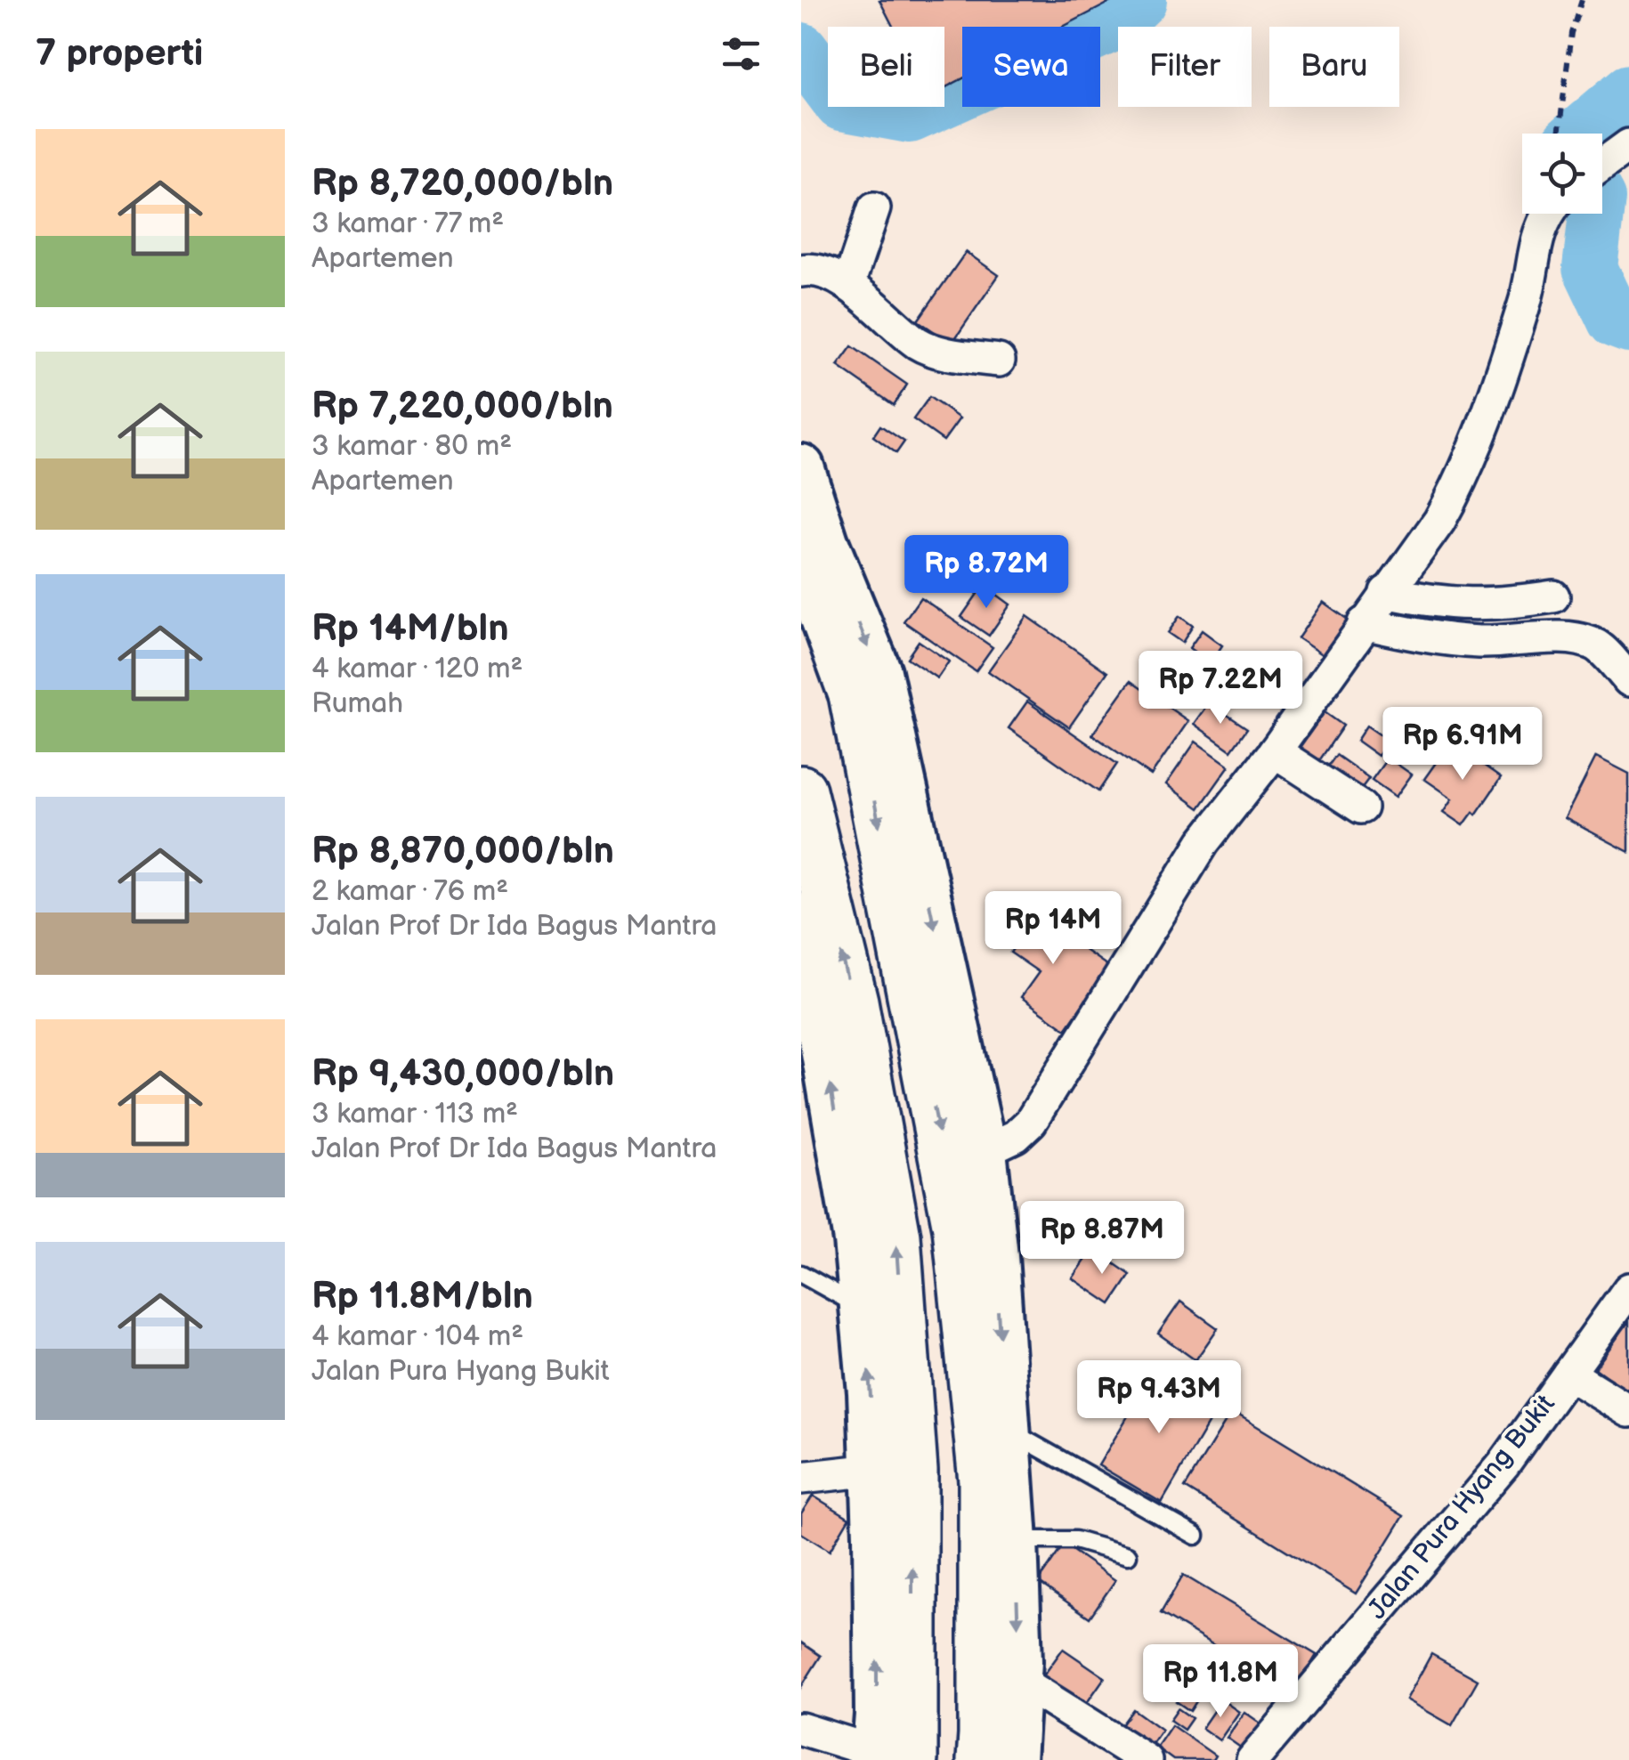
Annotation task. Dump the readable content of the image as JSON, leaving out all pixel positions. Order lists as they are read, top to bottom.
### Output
{
  "streets": {
    "street": ["Jalan Pura Hyang Bukit"]
  },
  "page": {
    "heading": "7 properti",
    "chip": [
      "Beli",
      "Sewa",
      "Filter",
      "Baru"
    ],
    "list": [
      {
        "name": "Rp 8,720,000/bln",
        "note": "3 kamar · 77 m² · Apartemen"
      },
      {
        "name": "Rp 7,220,000/bln",
        "note": "3 kamar · 80 m² · Apartemen"
      },
      {
        "name": "Rp 14M/bln",
        "note": "4 kamar · 120 m² · Rumah"
      },
      {
        "name": "Rp 8,870,000/bln",
        "note": "2 kamar · 76 m² · Jalan Prof Dr Ida Bagus Mantra"
      },
      {
        "name": "Rp 9,430,000/bln",
        "note": "3 kamar · 113 m² · Jalan Prof Dr Ida Bagus Mantra"
      },
      {
        "name": "Rp 11.8M/bln",
        "note": "4 kamar · 104 m² · Jalan Pura Hyang Bukit"
      }
    ],
    "price": [
      "Rp 8.72M",
      "Rp 7.22M",
      "Rp 6.91M",
      "Rp 14M",
      "Rp 8.87M",
      "Rp 9.43M",
      "Rp 11.8M"
    ]
  }
}
